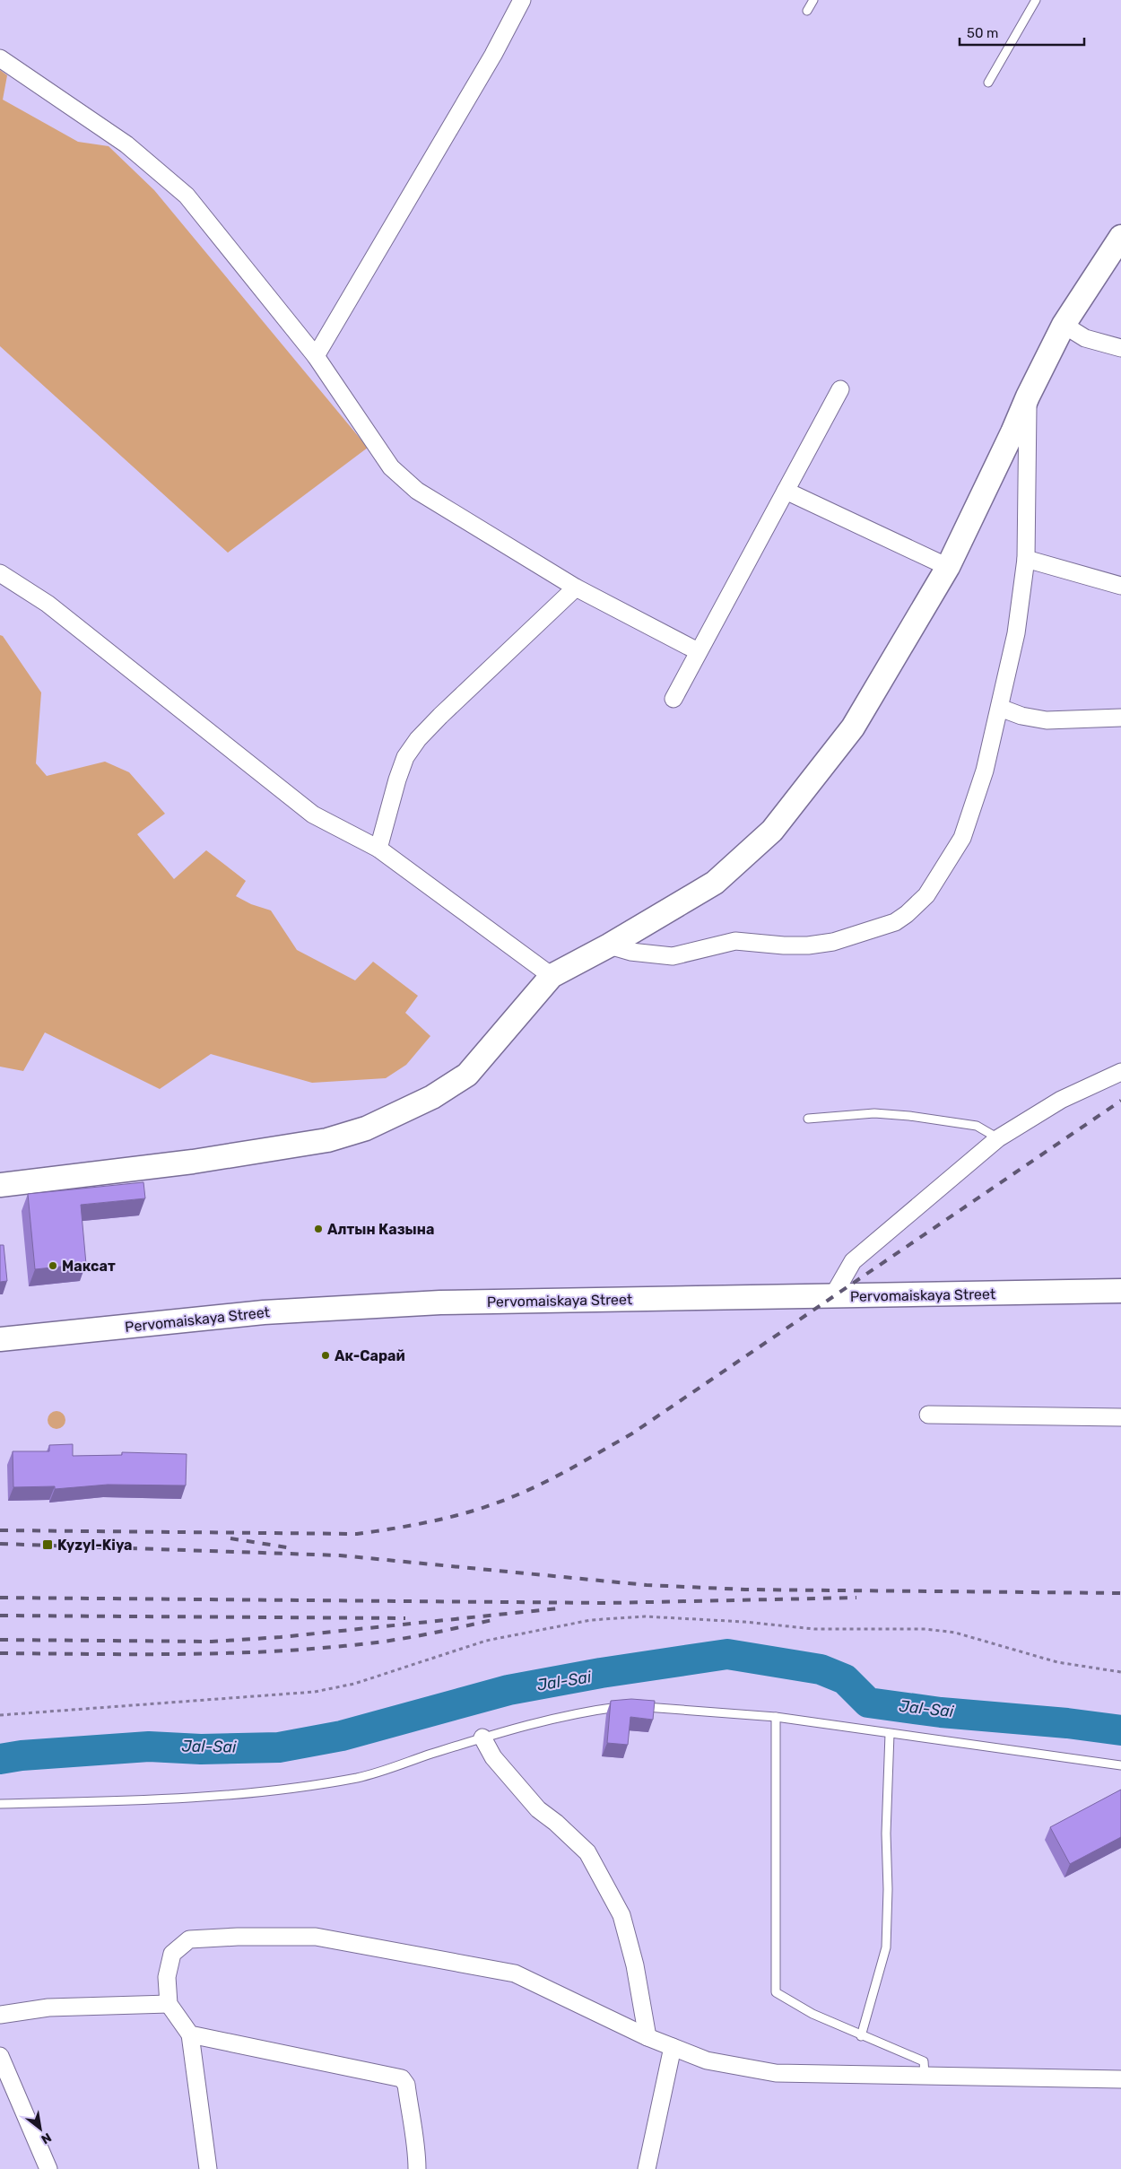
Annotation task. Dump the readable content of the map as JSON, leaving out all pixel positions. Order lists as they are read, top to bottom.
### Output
{
  "streets": {
    "street": ["Pervomaiskaya Street"]
  },
  "water": ["Jal-Sai"],
  "places": {
    "other": ["Алтын Казына", "Максат", "Ак-Сарай"],
    "transit": ["Kyzyl-Kiya"]
  },
  "scale_bar": "50 m",
  "north": "bottom right"
}
